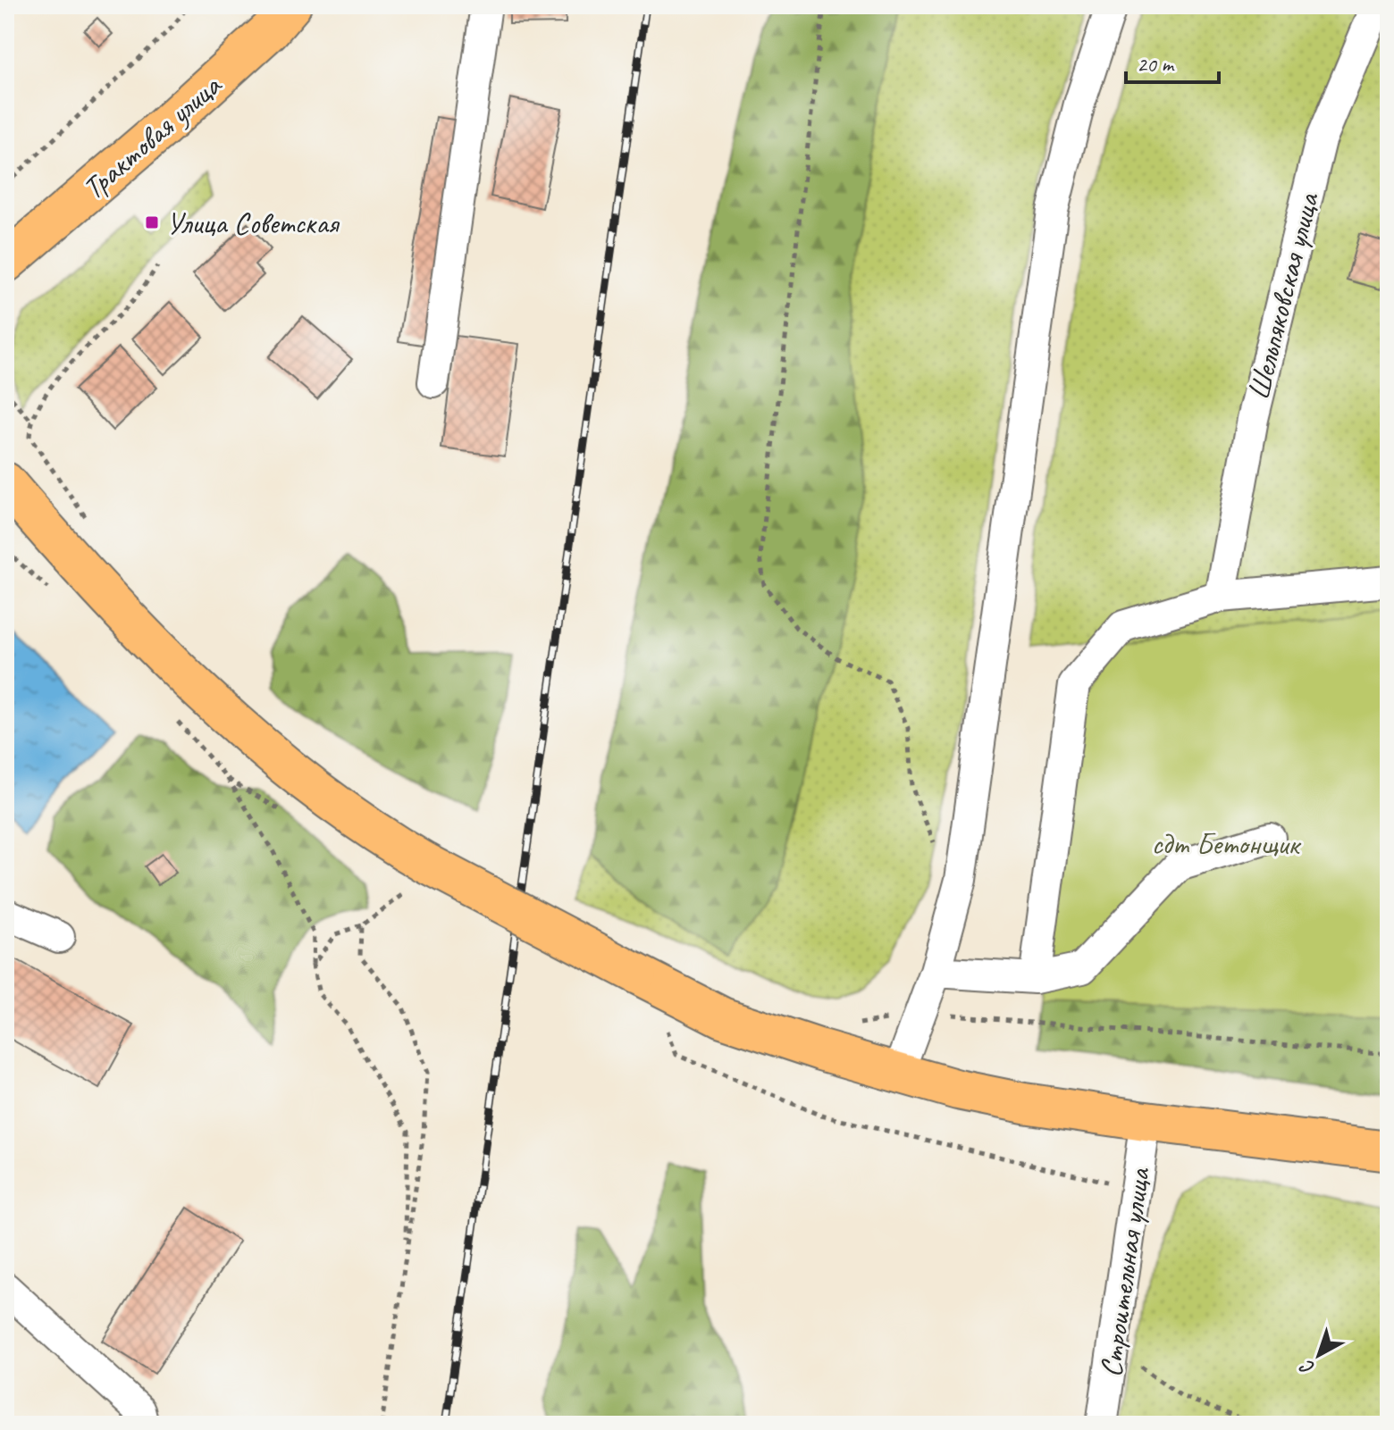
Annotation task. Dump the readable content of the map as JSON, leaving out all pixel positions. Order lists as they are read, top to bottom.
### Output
{
  "streets": {
    "main road": ["Трактовая улица"],
    "street": ["Шельпяковская улица", "Строительная улица"]
  },
  "parks": ["сдт Бетонщик"],
  "places": {
    "transit": ["Улица Советская"]
  },
  "scale_bar": "20 m",
  "north": "bottom left"
}
